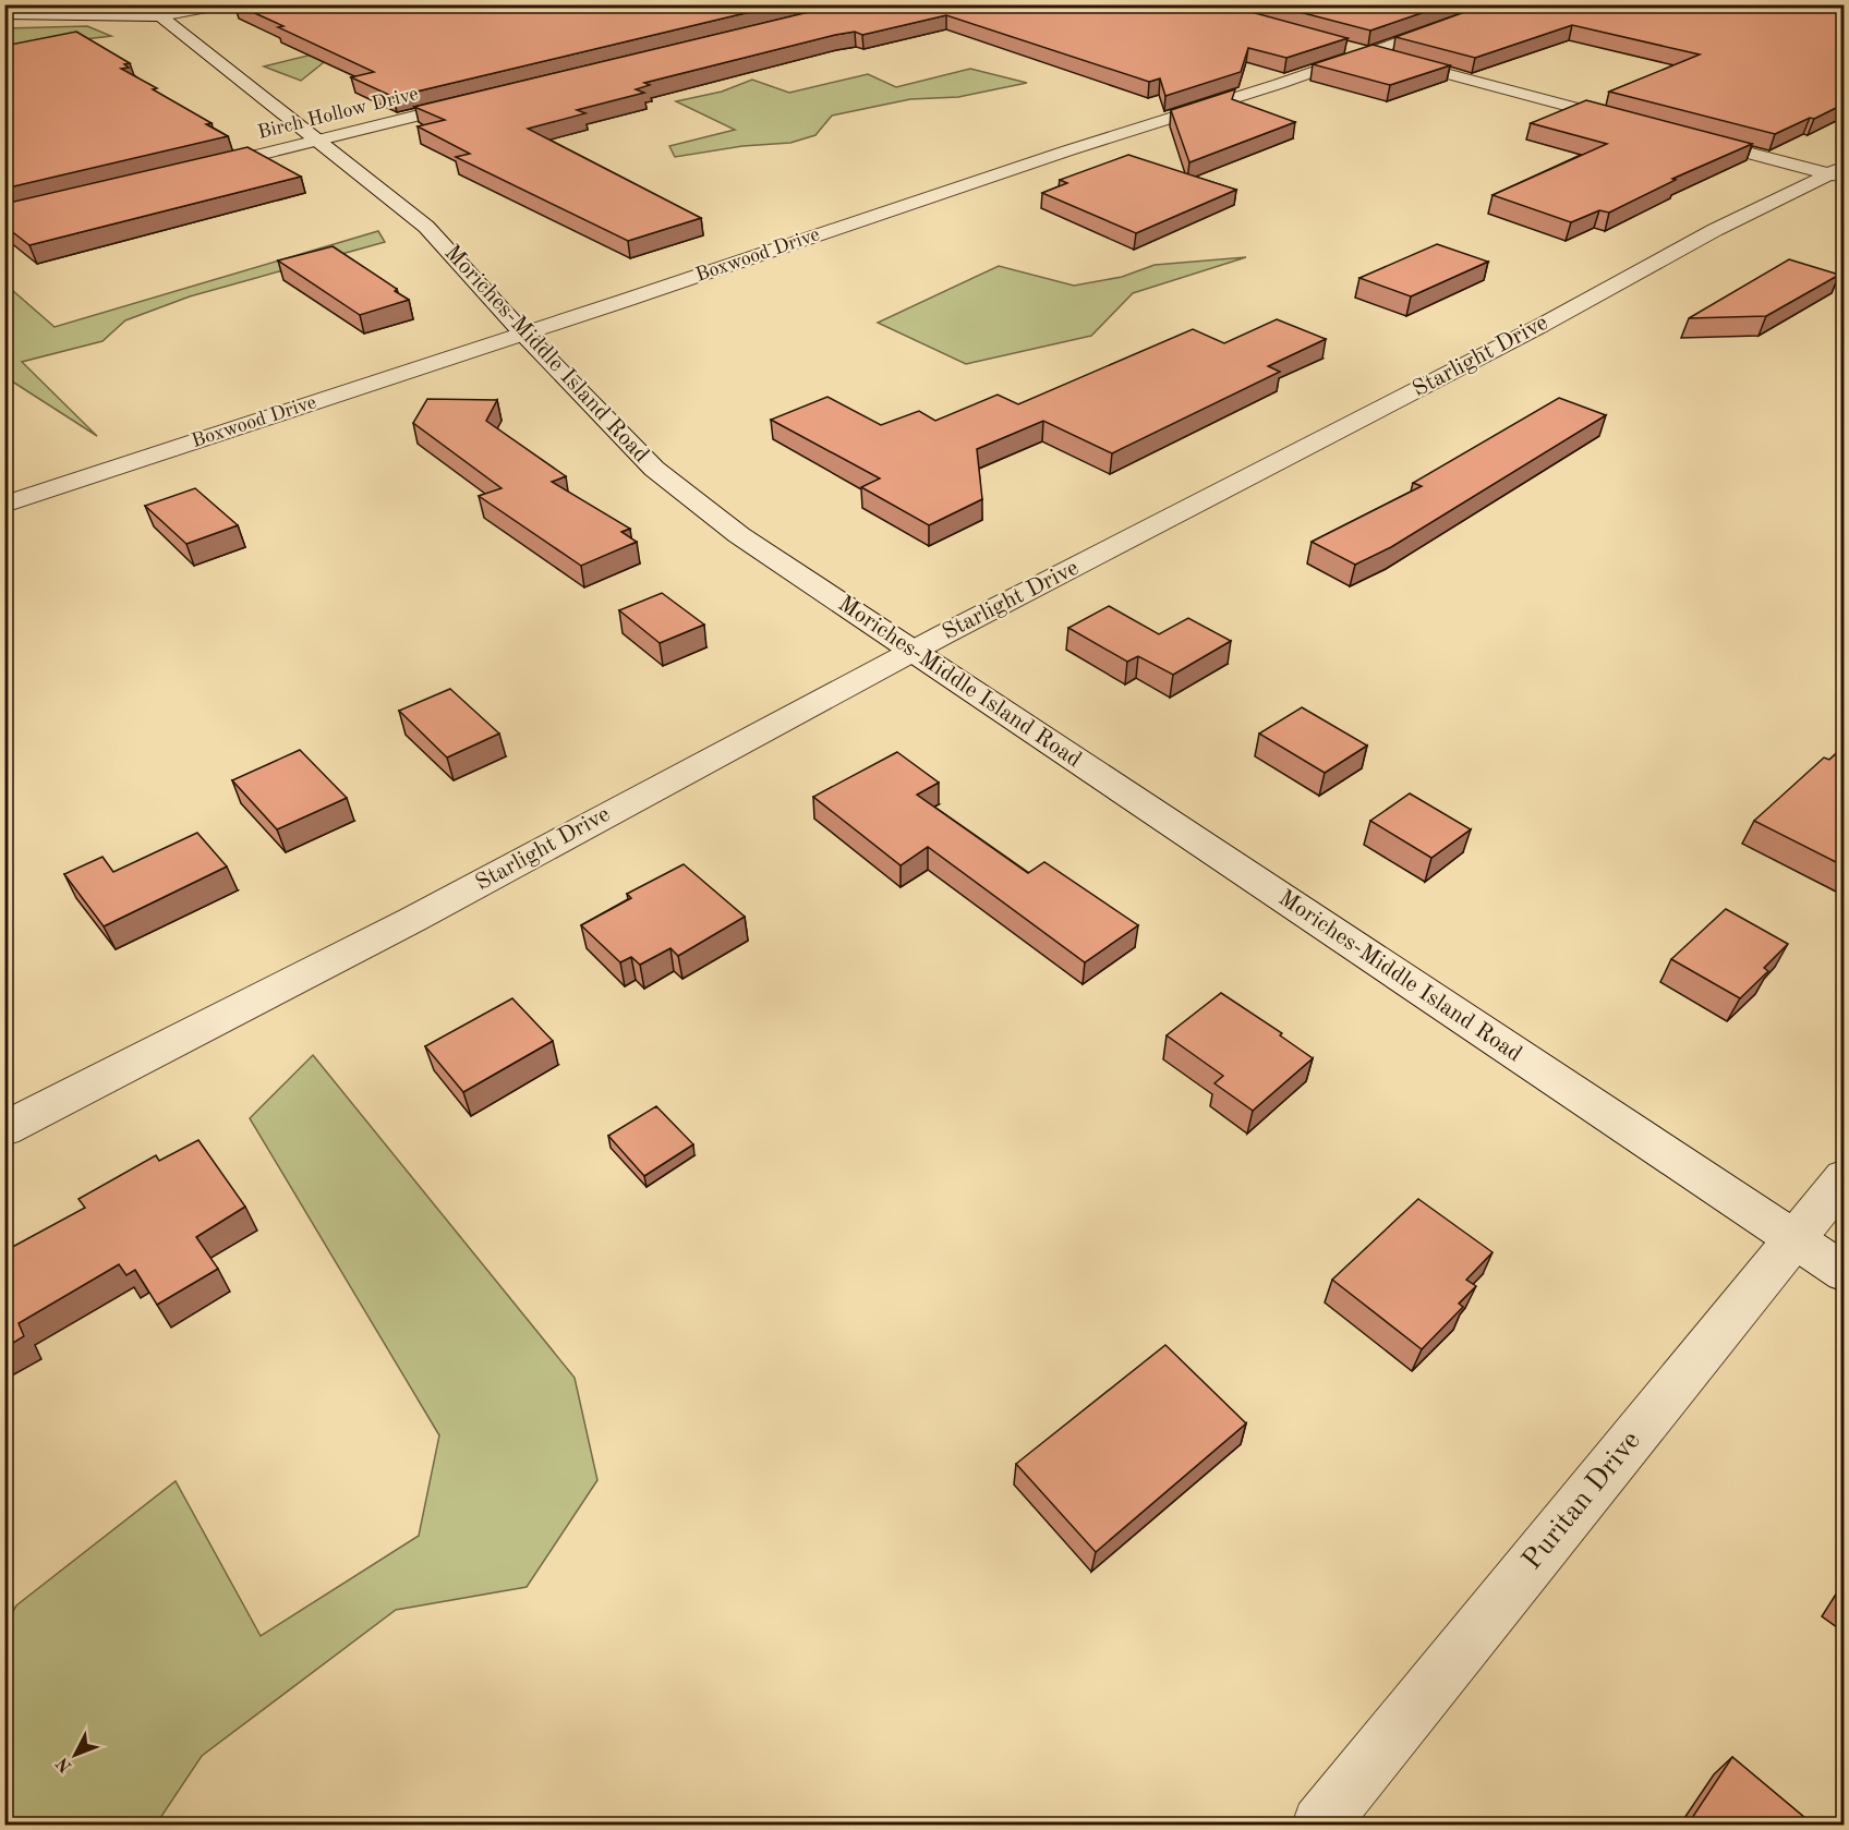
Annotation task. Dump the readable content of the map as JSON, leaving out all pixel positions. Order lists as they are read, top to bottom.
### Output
{
  "streets": {
    "street": [
      "Birch Hollow Drive",
      "Boxwood Drive",
      "Moriches-Middle Island Road",
      "Starlight Drive",
      "Puritan Drive"
    ]
  },
  "crossings": [
    ["Birch Hollow Drive", "Moriches-Middle Island Road"],
    ["Boxwood Drive", "Moriches-Middle Island Road"],
    ["Moriches-Middle Island Road", "Starlight Drive"],
    ["Moriches-Middle Island Road", "Puritan Drive"]
  ],
  "north": "bottom left"
}
